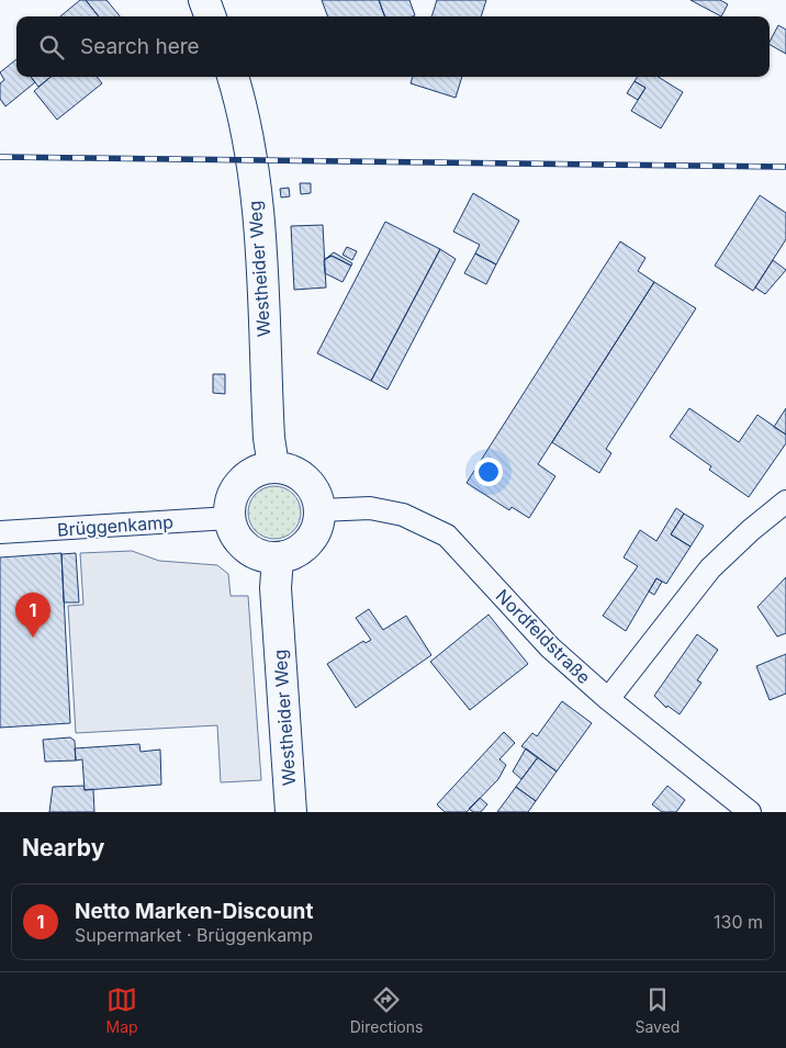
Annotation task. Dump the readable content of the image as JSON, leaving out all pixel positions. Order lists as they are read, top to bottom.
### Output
{
  "streets": {
    "main road": ["Westheider Weg"],
    "street": ["Brüggenkamp", "Nordfeldstraße"]
  },
  "crossings": [
    ["Westheider Weg", "Brüggenkamp"],
    ["Westheider Weg", "Nordfeldstraße"],
    ["Brüggenkamp", "Nordfeldstraße"]
  ],
  "page": {
    "search": "Search here",
    "pins": "1",
    "heading": "Nearby",
    "list": [
      {
        "mark": "1",
        "name": "Netto Marken-Discount",
        "note": "Supermarket · Brüggenkamp",
        "value": "130 m"
      }
    ],
    "nav": ["Map", "Directions", "Saved"]
  }
}
